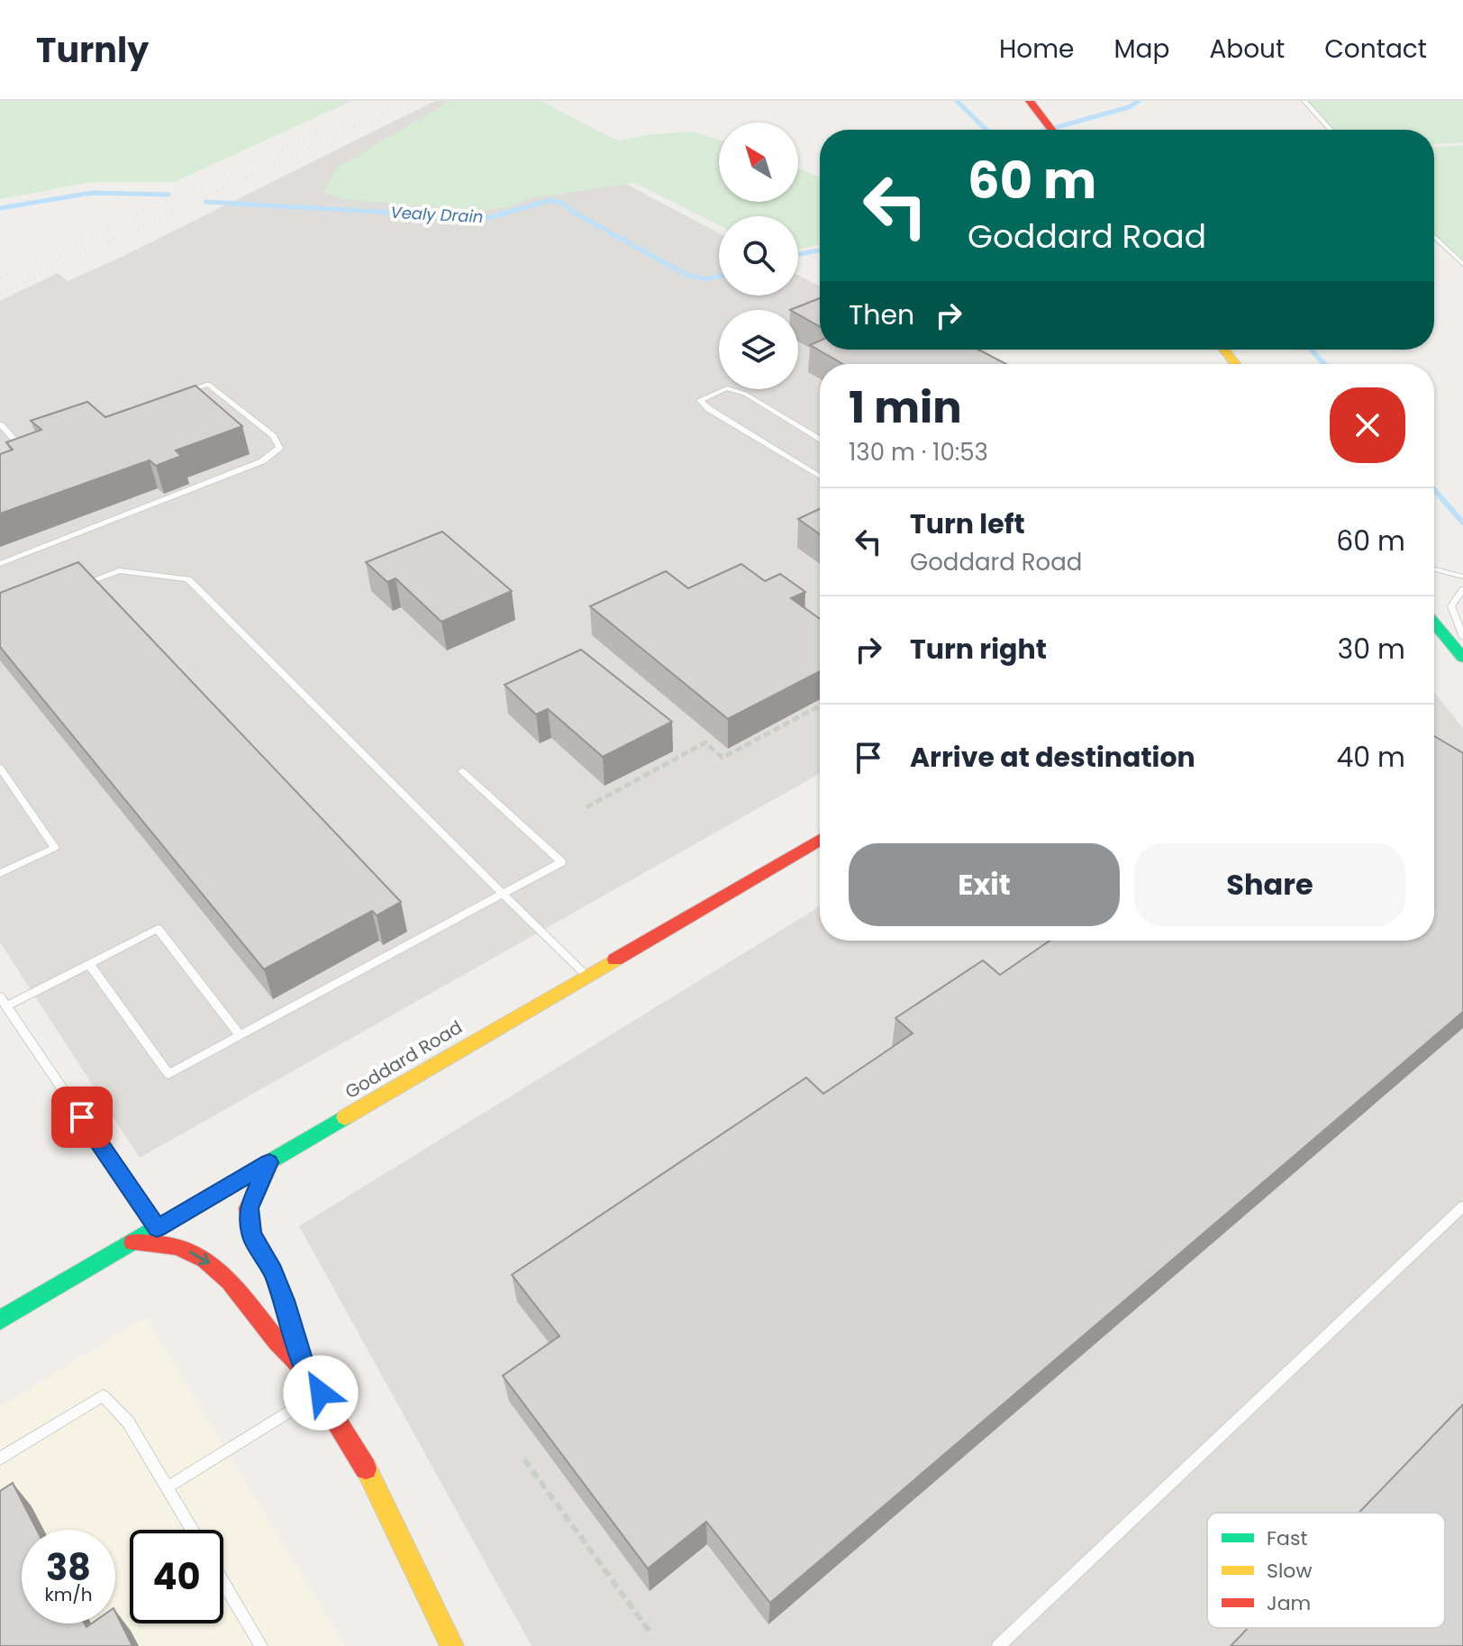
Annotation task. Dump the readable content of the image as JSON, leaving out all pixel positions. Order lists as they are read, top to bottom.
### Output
{
  "streets": {
    "main road": ["Goddard Road"]
  },
  "water": ["Vealy Drain"],
  "legend": ["Fast", "Slow", "Jam"],
  "north": "top left",
  "page": {
    "header": "Turnly",
    "nav": [
      "Home",
      "Map",
      "About",
      "Contact"
    ],
    "turn": ["60 m", "Goddard Road"],
    "then": "Then",
    "heading": ["1 min", "130 m · 10:53"],
    "list": [
      {
        "name": "Turn left",
        "note": "Goddard Road",
        "value": "60 m"
      },
      {
        "name": "Turn right",
        "value": "30 m"
      },
      {
        "name": "Arrive at destination",
        "value": "40 m"
      }
    ],
    "buttons": ["Exit", "Share"],
    "speed": "38 km/h",
    "limit": "40"
  }
}
